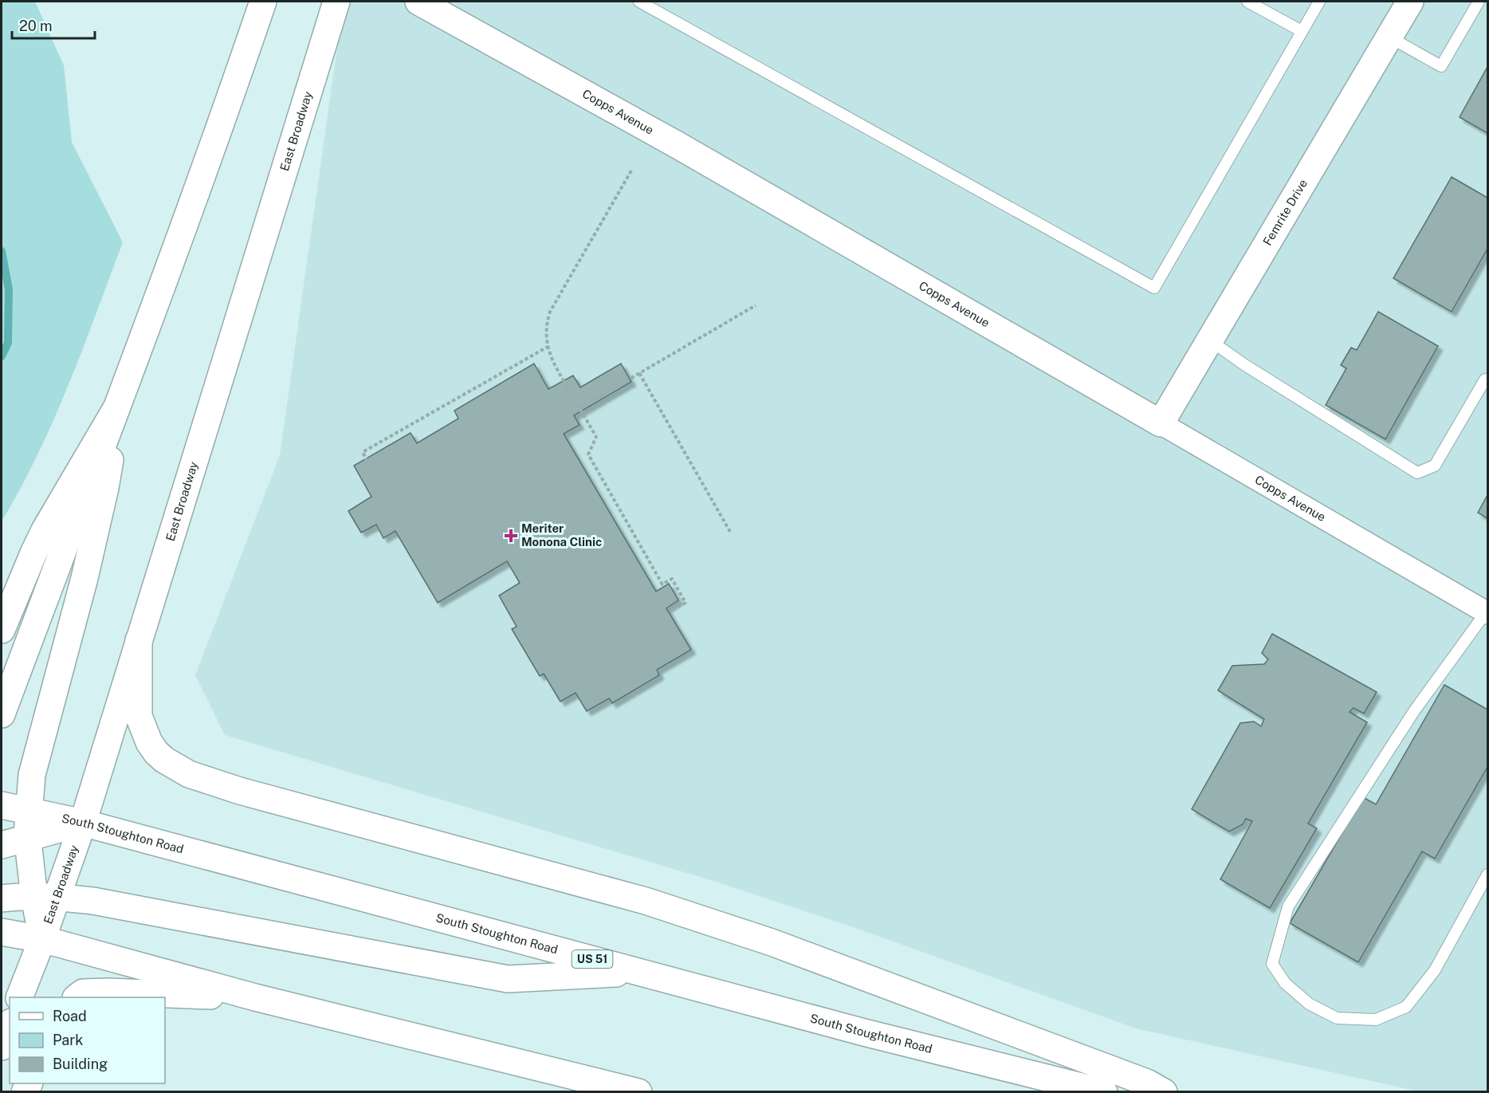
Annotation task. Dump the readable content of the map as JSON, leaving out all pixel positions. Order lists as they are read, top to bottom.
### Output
{
  "streets": {
    "main road": [
      "Copps Avenue",
      "East Broadway",
      "Femrite Drive",
      "South Stoughton Road",
      "US 51"
    ]
  },
  "crossings": [
    ["Copps Avenue", "Femrite Drive"],
    ["East Broadway", "South Stoughton Road"]
  ],
  "places": {
    "health": ["Meriter Monona Clinic"]
  },
  "legend": ["Road", "Park", "Building"],
  "scale_bar": "20 m"
}
